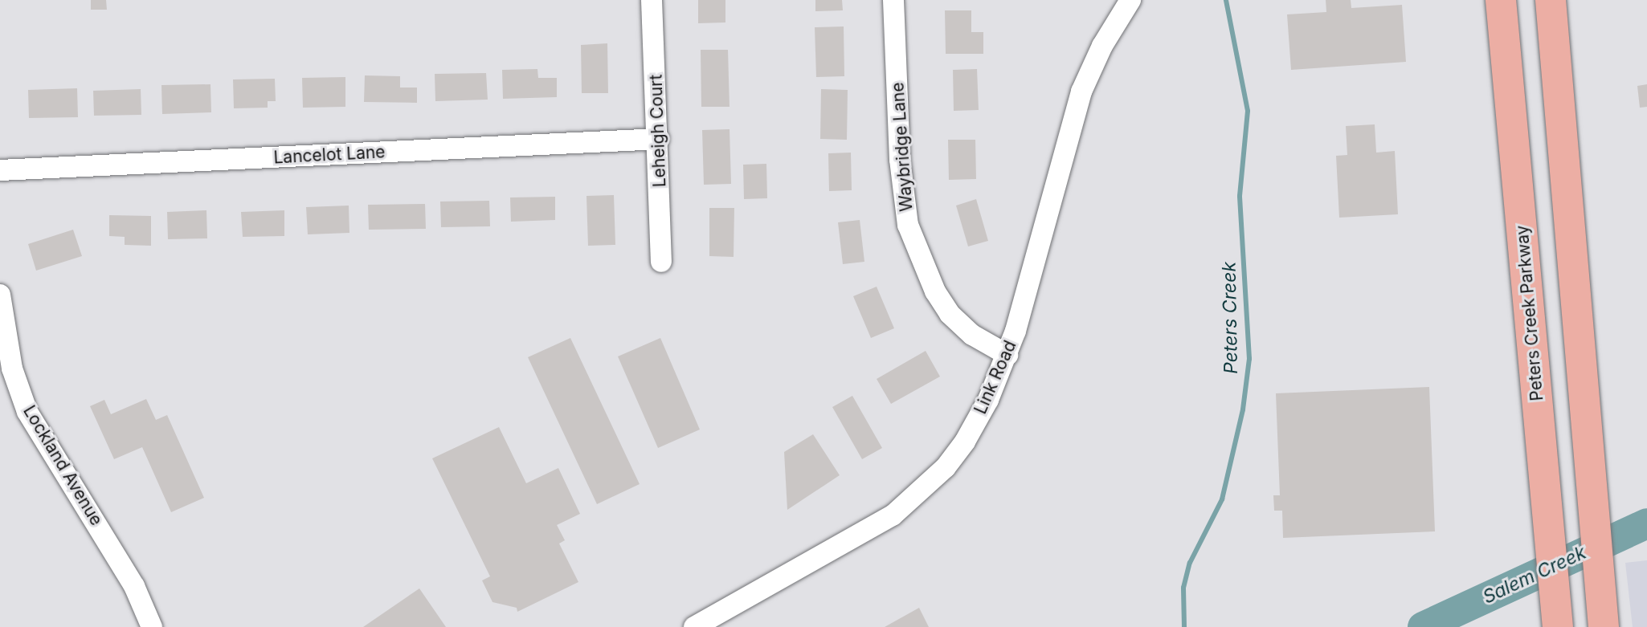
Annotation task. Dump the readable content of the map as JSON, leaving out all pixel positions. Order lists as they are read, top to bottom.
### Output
{
  "streets": {
    "main road": ["Peters Creek Parkway"],
    "street": [
      "Leheigh Court",
      "Waybridge Lane",
      "Lancelot Lane",
      "Link Road",
      "Lockland Avenue"
    ]
  },
  "crossings": [
    ["Leheigh Court", "Lancelot Lane"],
    ["Waybridge Lane", "Link Road"]
  ],
  "water": ["Peters Creek", "Salem Creek"]
}
